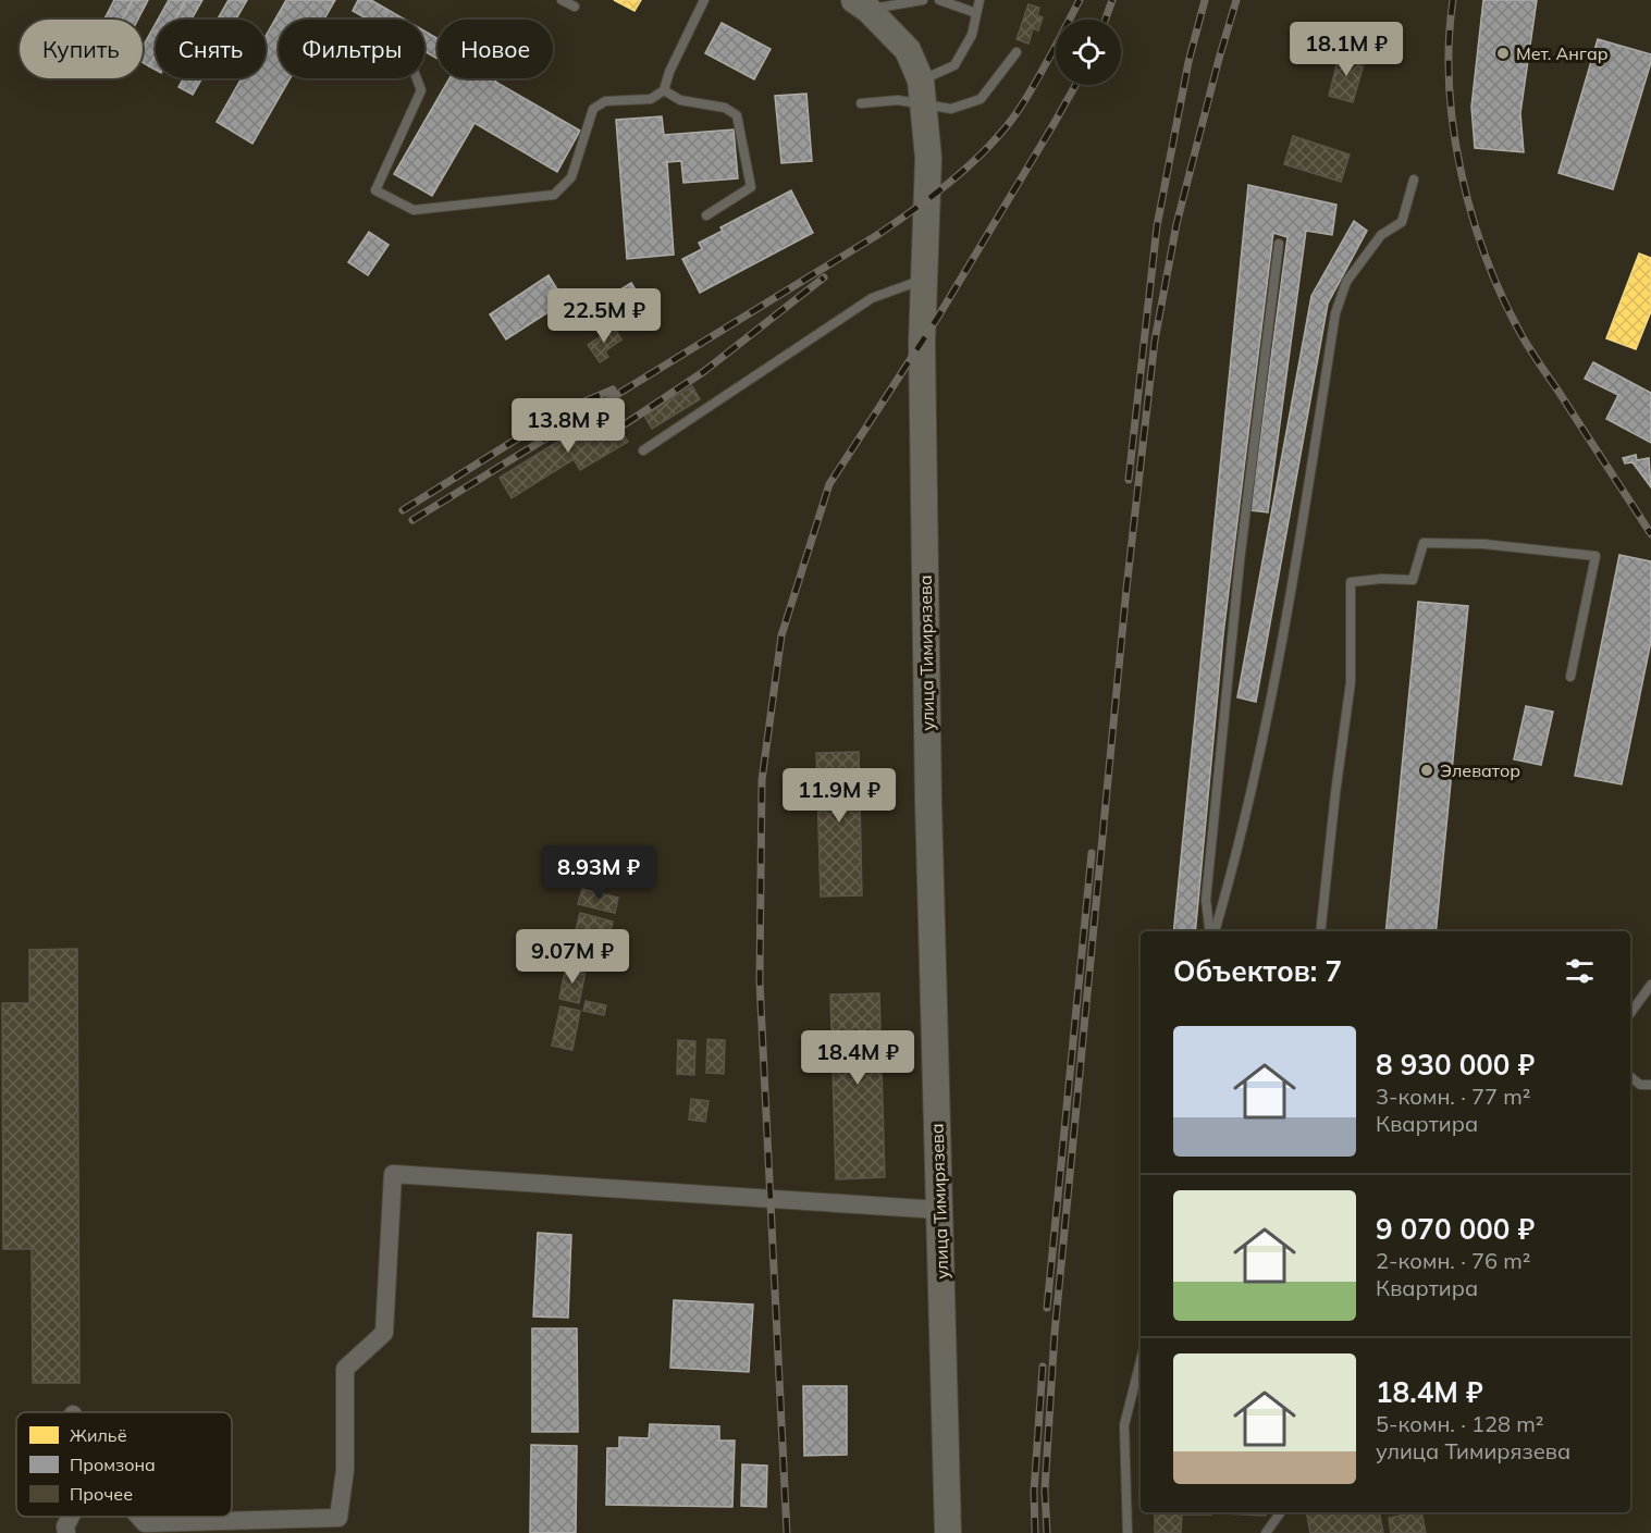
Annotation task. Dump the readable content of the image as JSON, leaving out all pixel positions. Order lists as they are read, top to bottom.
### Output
{
  "streets": {
    "main road": ["улица Тимирязева"]
  },
  "places": ["Мет. Ангар", "Элеватор"],
  "legend": ["Жильё", "Промзона", "Прочее"],
  "page": {
    "chip": [
      "Купить",
      "Снять",
      "Фильтры",
      "Новое"
    ],
    "price": [
      "18.1M ₽",
      "22.5M ₽",
      "13.8M ₽",
      "11.9M ₽",
      "8.93M ₽",
      "9.07M ₽",
      "18.4M ₽"
    ],
    "heading": "Объектов: 7",
    "list": [
      {
        "name": "8 930 000 ₽",
        "note": "3-комн. · 77 m² · Квартира"
      },
      {
        "name": "9 070 000 ₽",
        "note": "2-комн. · 76 m² · Квартира"
      },
      {
        "name": "18.4M ₽",
        "note": "5-комн. · 128 m² · улица Тимирязева"
      }
    ]
  }
}
